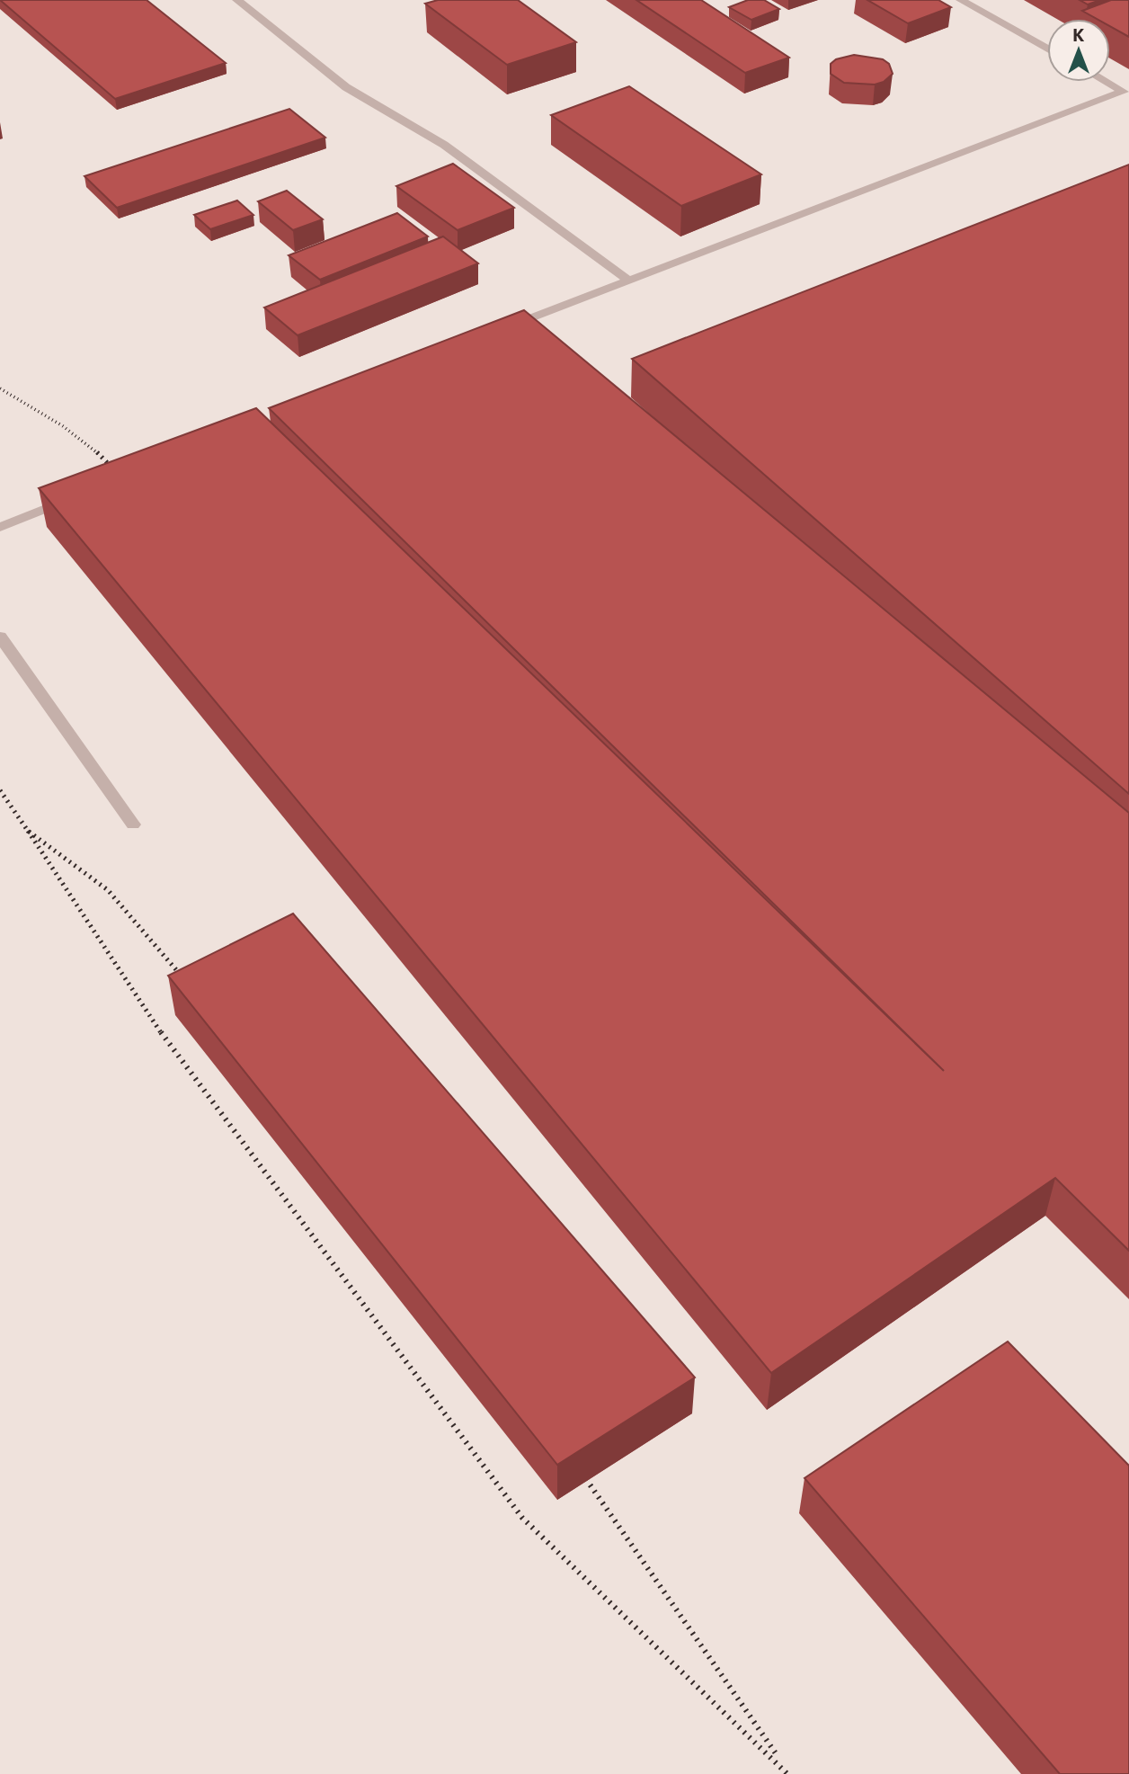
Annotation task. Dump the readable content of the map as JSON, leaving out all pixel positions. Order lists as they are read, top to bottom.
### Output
{
  "north": "top"
}
